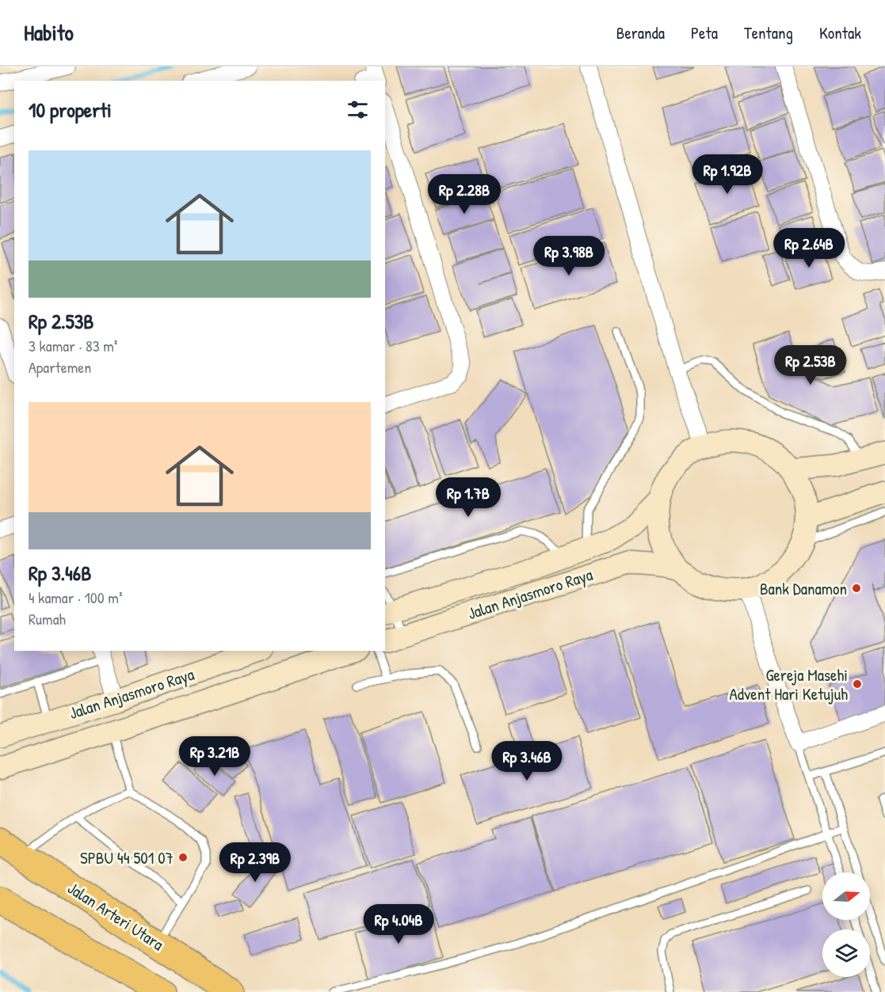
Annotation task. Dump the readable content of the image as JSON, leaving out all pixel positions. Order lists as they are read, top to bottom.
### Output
{
  "streets": {
    "highway": ["Jalan Arteri Utara"],
    "street": ["Jalan Anjasmoro Raya"]
  },
  "places": ["Bank Danamon", "Gereja Masehi Advent Hari Ketujuh", "SPBU 44 501 07"],
  "north": "right",
  "page": {
    "header": "Habito",
    "nav": [
      "Beranda",
      "Peta",
      "Tentang",
      "Kontak"
    ],
    "heading": "10 properti",
    "list": [
      {
        "name": "Rp 2.53B",
        "note": "3 kamar · 83 m² · Apartemen"
      },
      {
        "name": "Rp 3.46B",
        "note": "4 kamar · 100 m² · Rumah"
      }
    ],
    "price": [
      "Rp 1.92B",
      "Rp 2.28B",
      "Rp 2.64B",
      "Rp 3.98B",
      "Rp 2.53B",
      "Rp 1.7B",
      "Rp 3.21B",
      "Rp 3.46B",
      "Rp 2.39B",
      "Rp 4.04B"
    ]
  }
}
